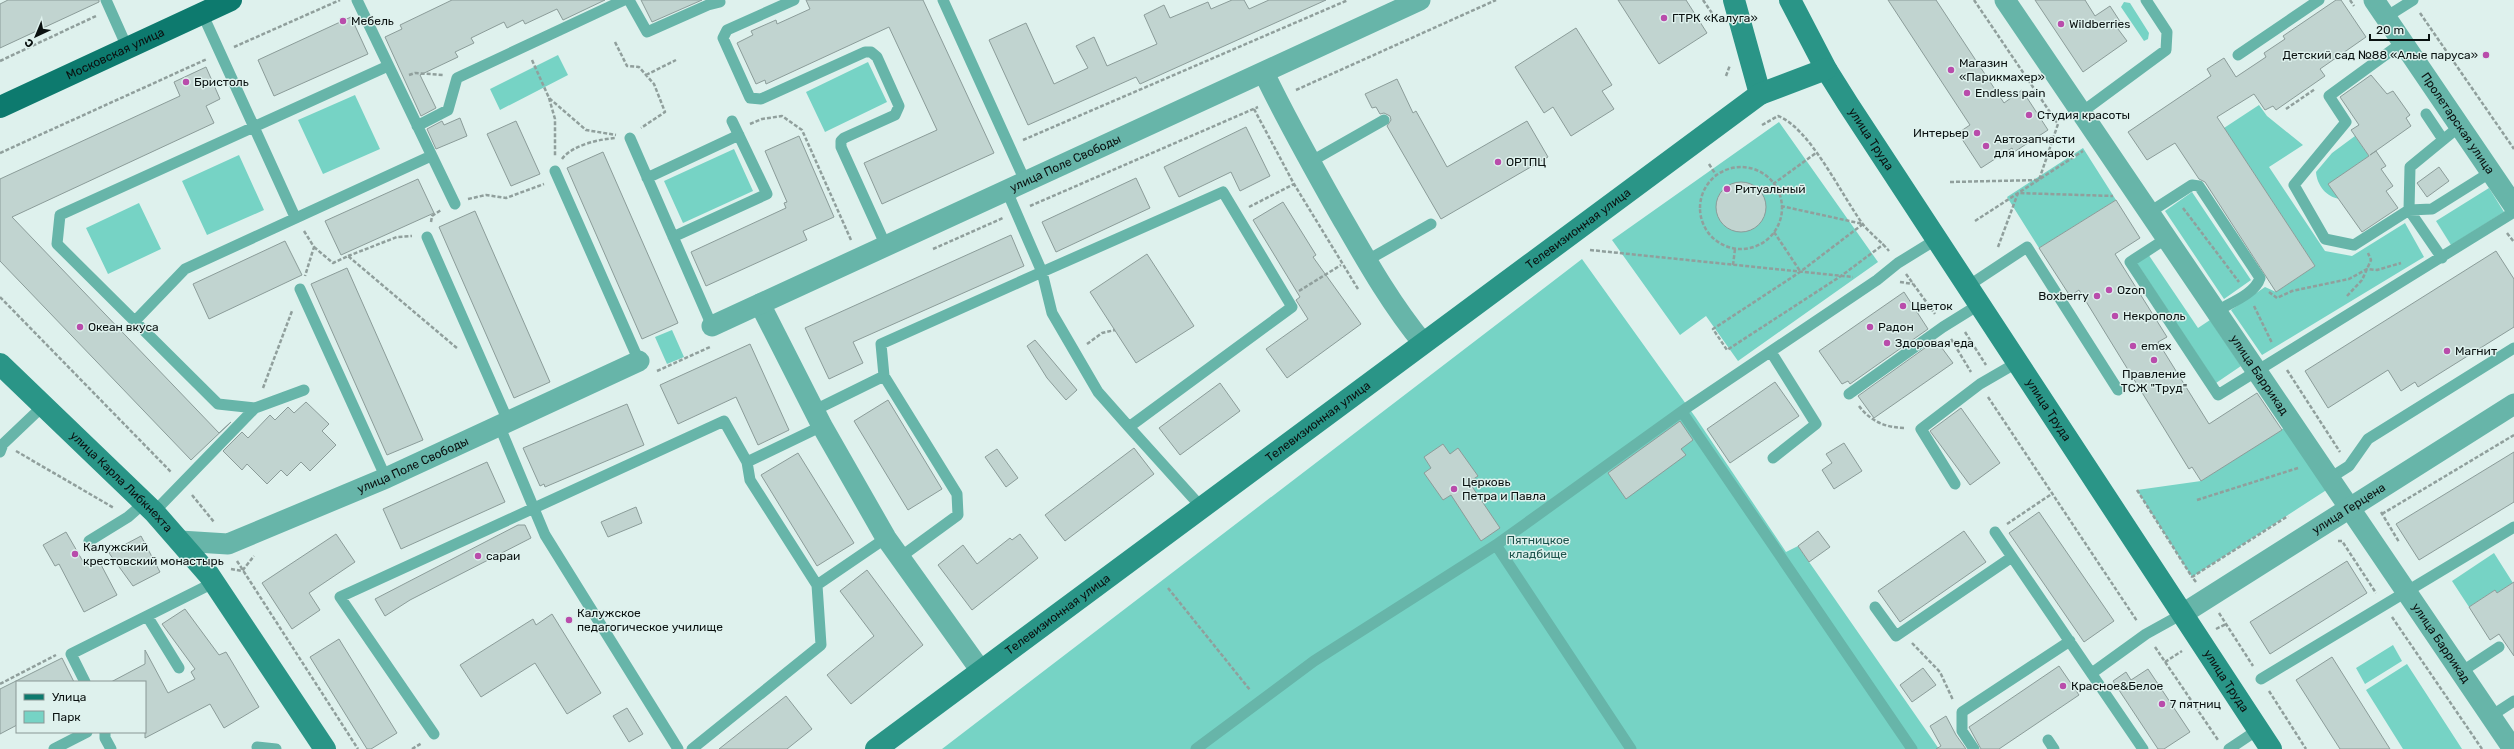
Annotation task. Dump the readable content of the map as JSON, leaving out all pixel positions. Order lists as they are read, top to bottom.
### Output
{
  "streets": {
    "main road": ["Московская улица"],
    "street": [
      "Пролетарская улица",
      "улица Труда",
      "улица Поле Свободы",
      "Телевизионная улица",
      "улица Баррикад",
      "улица Карла Либкнехта",
      "улица Герцена"
    ]
  },
  "crossings": [
    ["улица Труда", "Телевизионная улица"],
    ["улица Труда", "улица Герцена"],
    ["улица Поле Свободы", "улица Карла Либкнехта"],
    ["улица Баррикад", "улица Герцена"]
  ],
  "parks": ["Пятницкое кладбище"],
  "places": [
    "ГТРК «Калуга»",
    "Мебель",
    "Wildberries",
    "Детский сад №88 «Алые паруса»",
    "Магазин «Парикмахер»",
    "Бристоль",
    "Endless pain",
    "Студия красоты",
    "Интерьер",
    "Автозапчасти для иномарок",
    "ОРТПЦ",
    "Ритуальный",
    "Ozon",
    "Boxberry",
    "Цветок",
    "Некрополь",
    "Океан вкуса",
    "Радон",
    "Здоровая еда",
    "emex",
    "Магнит",
    "Правление ТСЖ \"Труд\"",
    "Церковь Петра и Павла",
    "Калужский крестовский монастырь",
    "сараи",
    "Калужское педагогическое училище",
    "Красное&Белое",
    "7 пятниц"
  ],
  "legend": ["Улица", "Парк"],
  "scale_bar": "20 m",
  "north": "bottom left"
}
